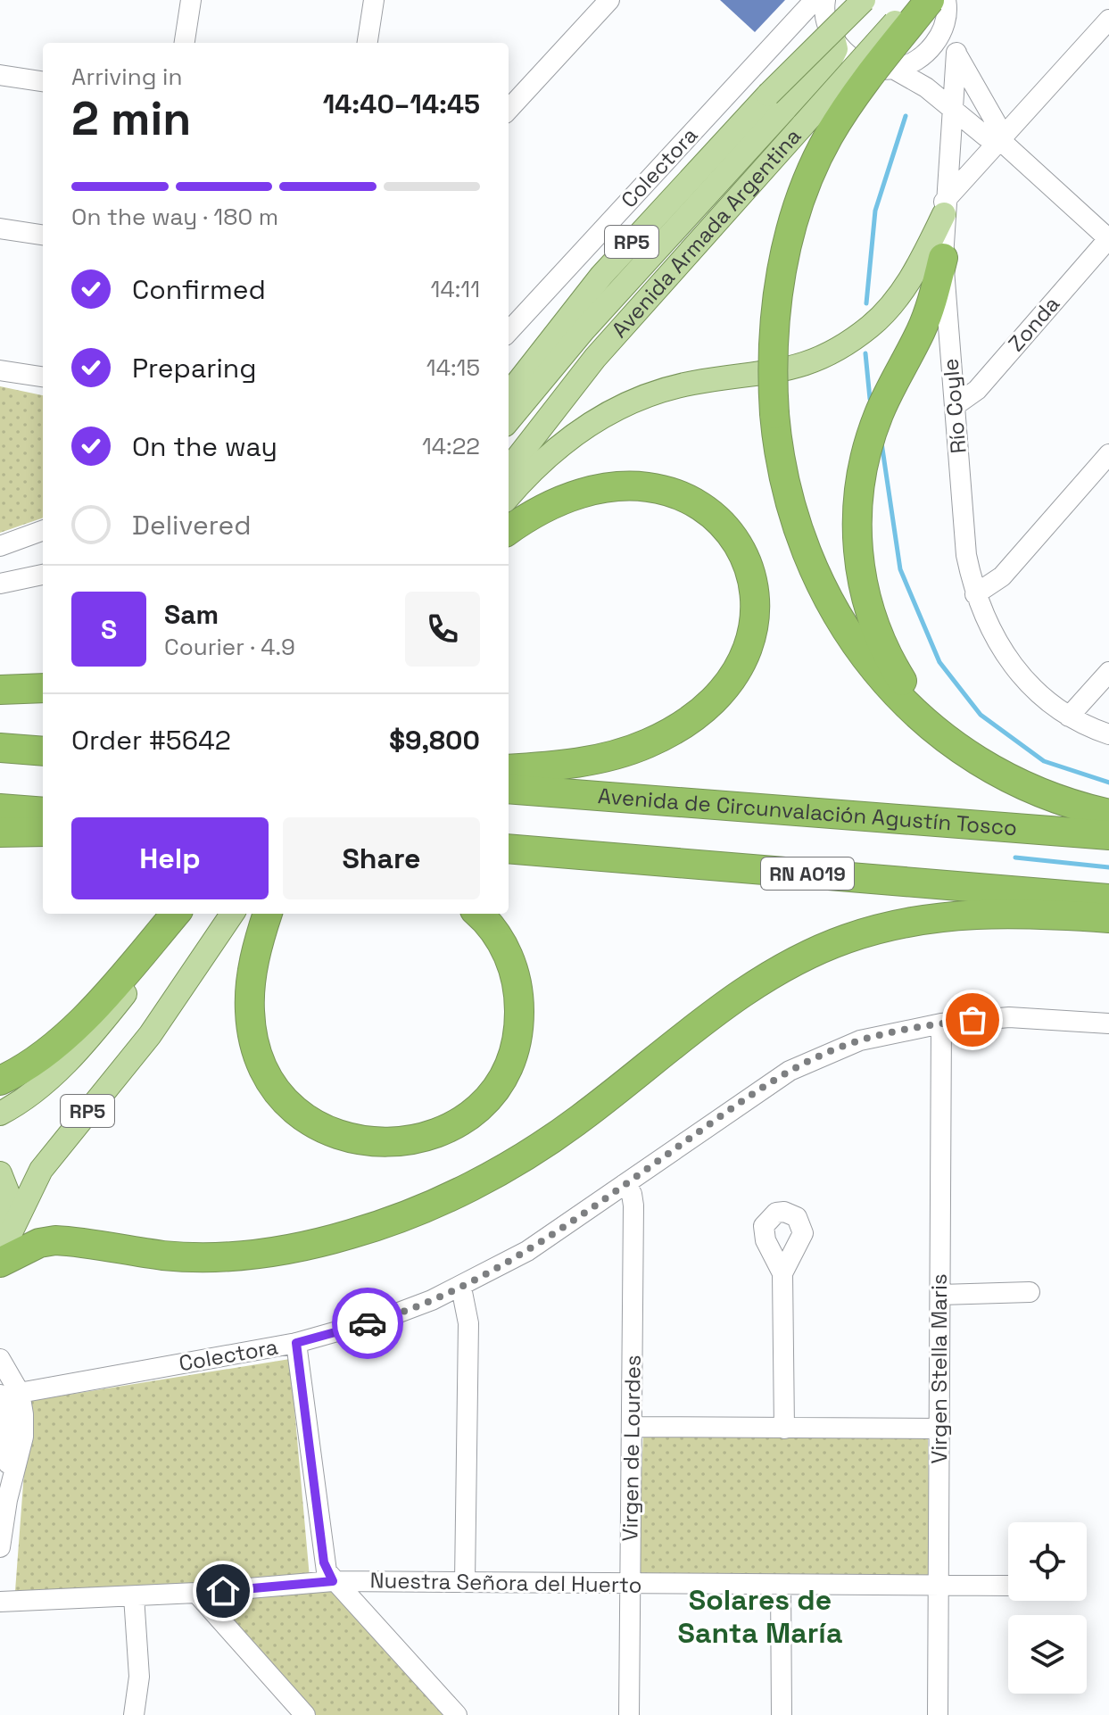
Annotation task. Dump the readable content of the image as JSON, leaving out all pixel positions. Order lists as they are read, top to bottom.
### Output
{
  "streets": {
    "highway": ["Avenida de Circunvalación Agustín Tosco", "RN A019"],
    "main road": ["Avenida Armada Argentina", "RP5"],
    "street": [
      "Colectora",
      "Zonda",
      "Río Coyle",
      "Virgen Stella Maris",
      "Virgen de Lourdes",
      "Nuestra Señora del Huerto"
    ]
  },
  "crossings": [
    ["Colectora", "Virgen Stella Maris"],
    ["Colectora", "Virgen de Lourdes"],
    ["Zonda", "Río Coyle"],
    ["Virgen Stella Maris", "Nuestra Señora del Huerto"],
    ["Virgen de Lourdes", "Nuestra Señora del Huerto"]
  ],
  "districts": ["Solares de Santa María"],
  "page": {
    "heading": ["2 min", "Arriving in", "14:40–14:45"],
    "panel": [
      "Sam",
      "Courier · 4.9",
      "Order #5642",
      "$9,800"
    ],
    "bar": "On the way · 180 m",
    "list": [
      ["Confirmed", "14:11"],
      ["Preparing", "14:15"],
      ["On the way", "14:22"],
      "Delivered"
    ],
    "round": "S",
    "buttons": ["Help", "Share"]
  }
}
